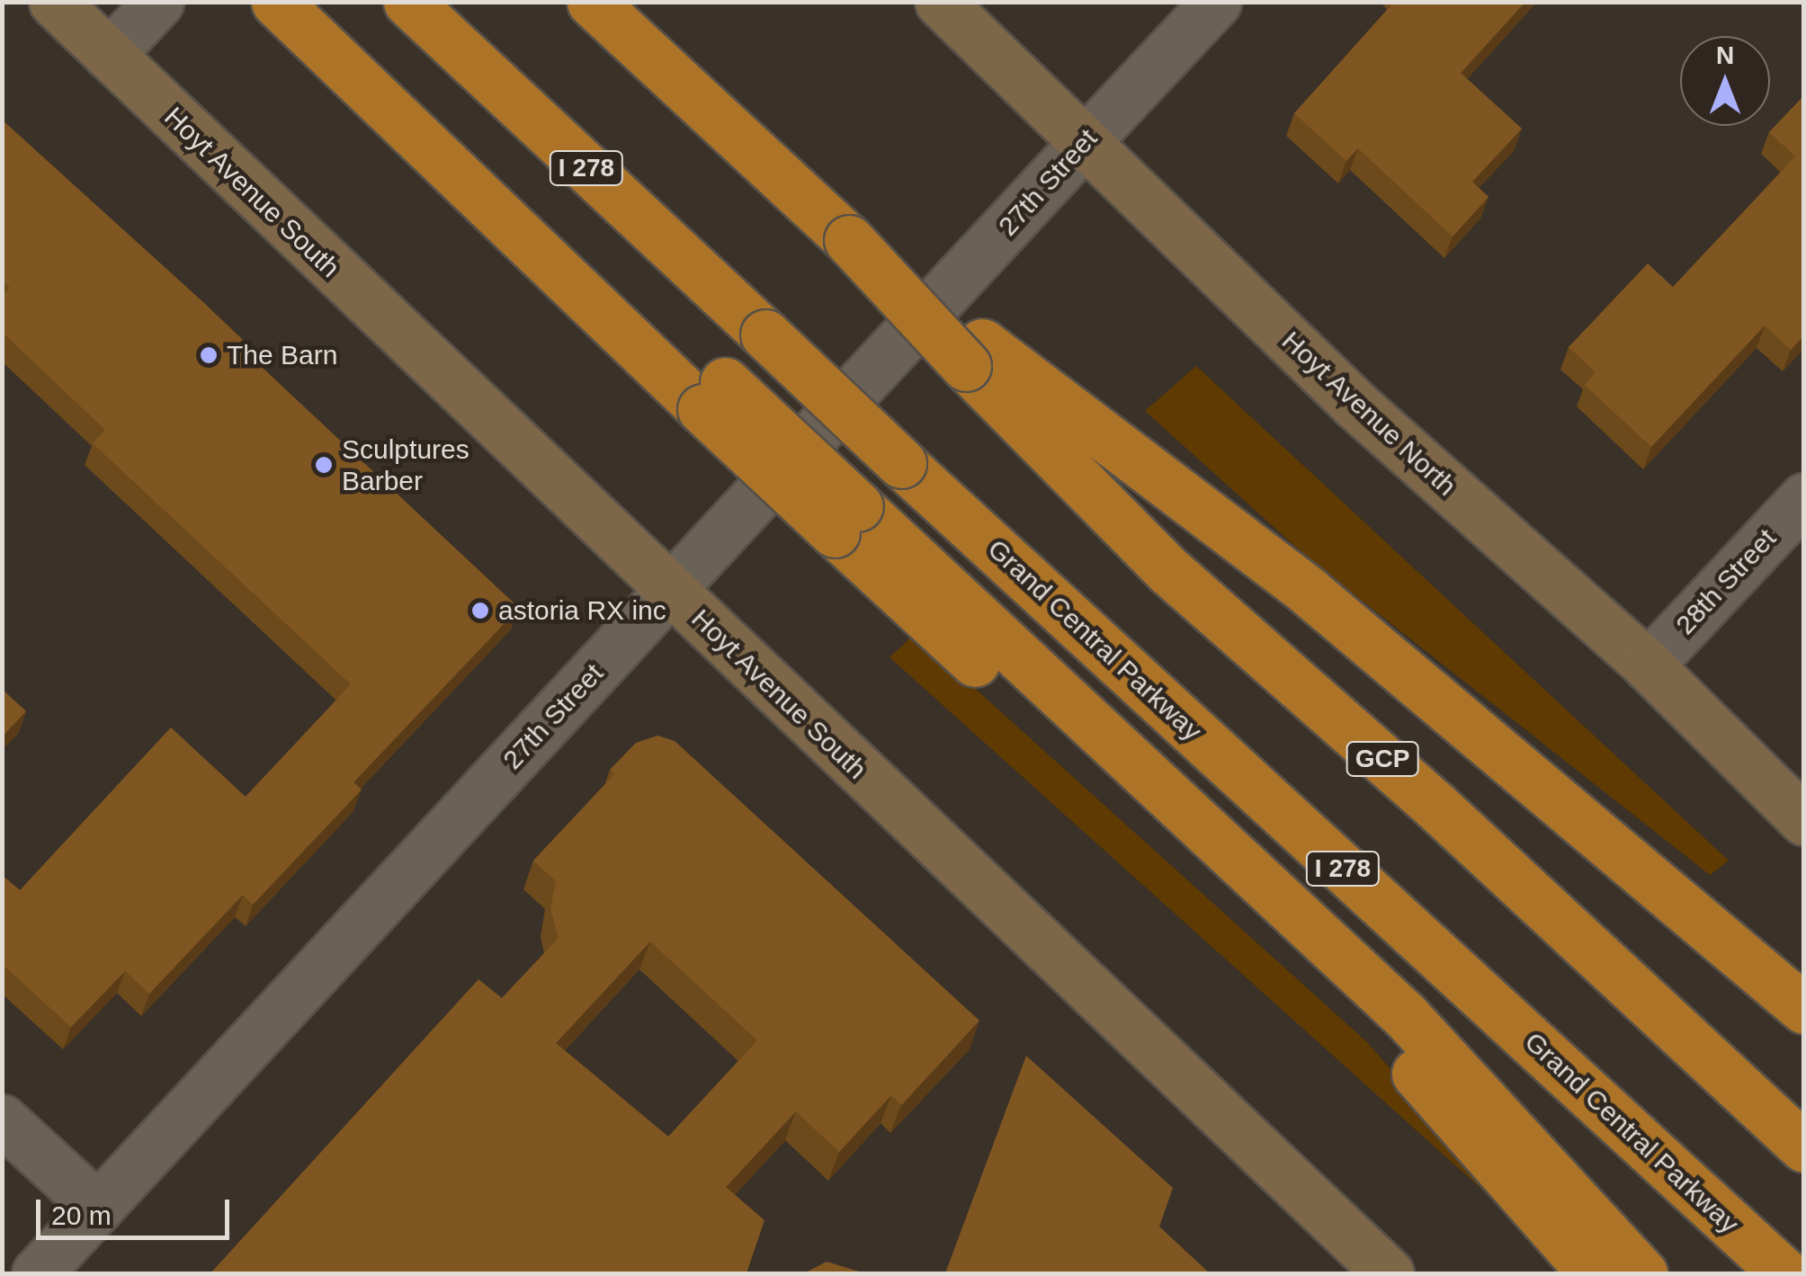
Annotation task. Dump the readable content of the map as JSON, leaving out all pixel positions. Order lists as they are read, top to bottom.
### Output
{
  "streets": {
    "highway": ["I 278", "Grand Central Parkway", "GCP"],
    "main road": ["Hoyt Avenue South", "Hoyt Avenue North"],
    "street": ["27th Street", "28th Street"]
  },
  "crossings": [
    ["27th Street", "Hoyt Avenue South"],
    ["27th Street", "Hoyt Avenue North"],
    ["Hoyt Avenue North", "28th Street"]
  ],
  "places": ["The Barn", "Sculptures Barber", "astoria RX inc"],
  "scale_bar": "20 m",
  "north": "top"
}
